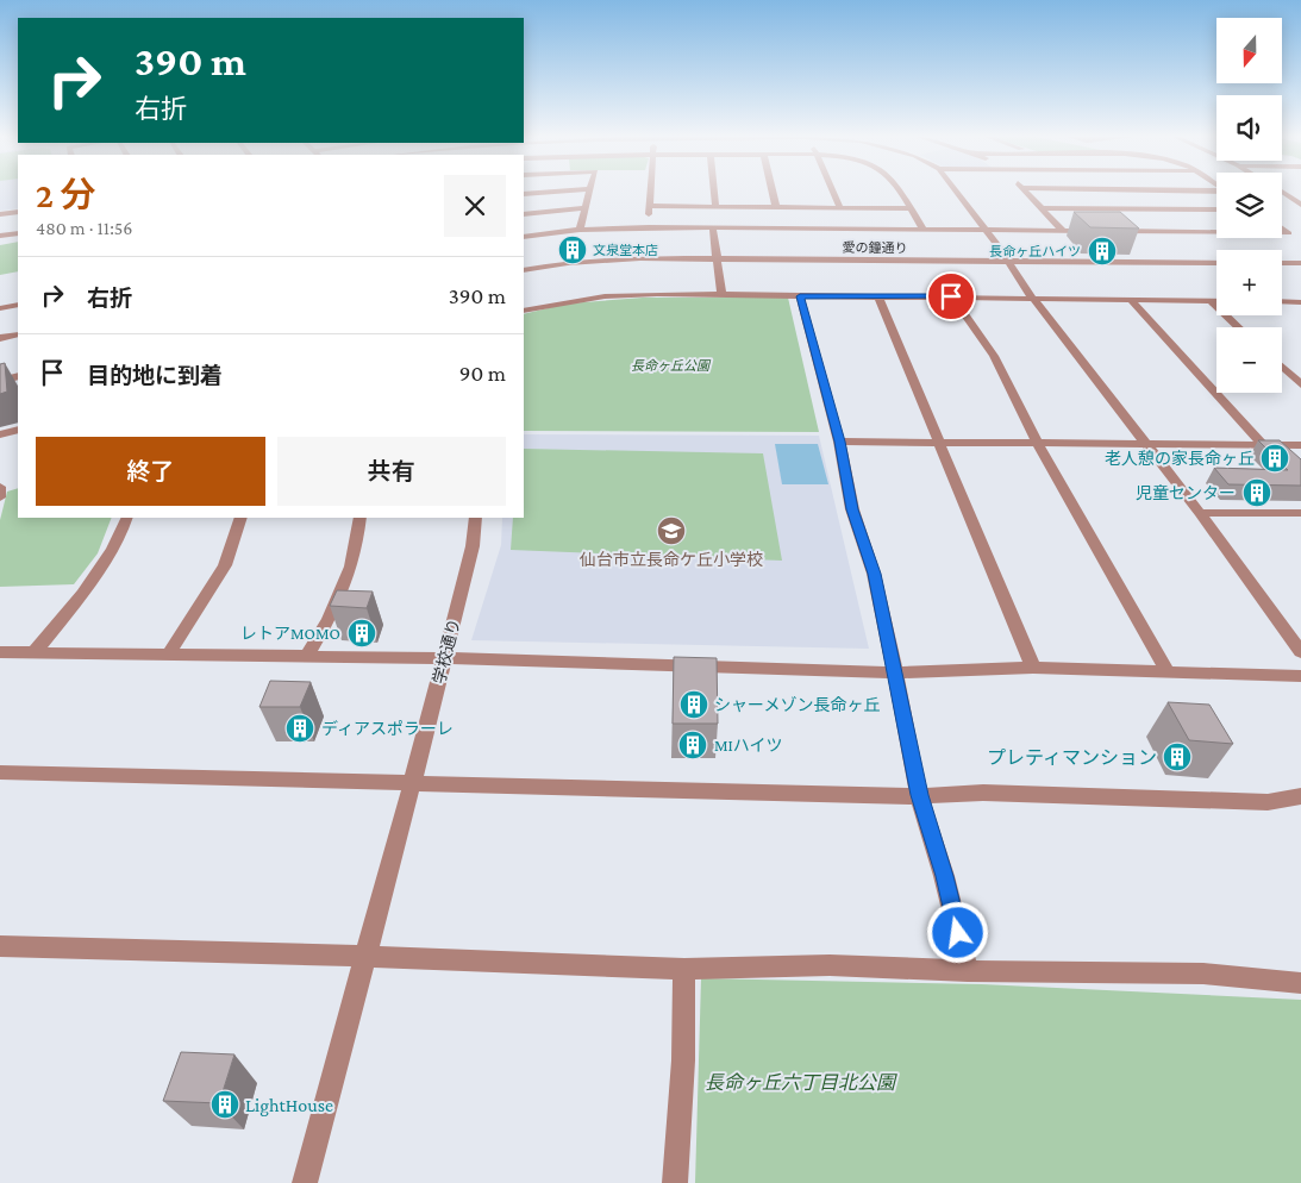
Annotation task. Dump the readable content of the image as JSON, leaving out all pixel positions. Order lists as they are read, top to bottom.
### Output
{
  "streets": {
    "street": ["愛の鐘通り", "学校通り"]
  },
  "parks": ["長命ヶ丘公園", "長命ヶ丘六丁目北公園"],
  "places": {
    "building": [
      "文泉堂本店",
      "長命ヶ丘ハイツ",
      "老人憩の家長命ヶ丘",
      "児童センター",
      "レトアMOMO",
      "シャーメゾン長命ヶ丘",
      "ディアスポラーレ",
      "MIハイツ",
      "プレティマンション",
      "LightHouse"
    ],
    "school or university": ["仙台市立長命ケ丘小学校"]
  },
  "north": "bottom",
  "page": {
    "map_buttons": ["+", "−"],
    "turn": ["390 m", "右折"],
    "heading": ["2 分", "480 m · 11:56"],
    "list": [
      {
        "name": "右折",
        "value": "390 m"
      },
      {
        "name": "目的地に到着",
        "value": "90 m"
      }
    ],
    "buttons": ["終了", "共有"]
  }
}
